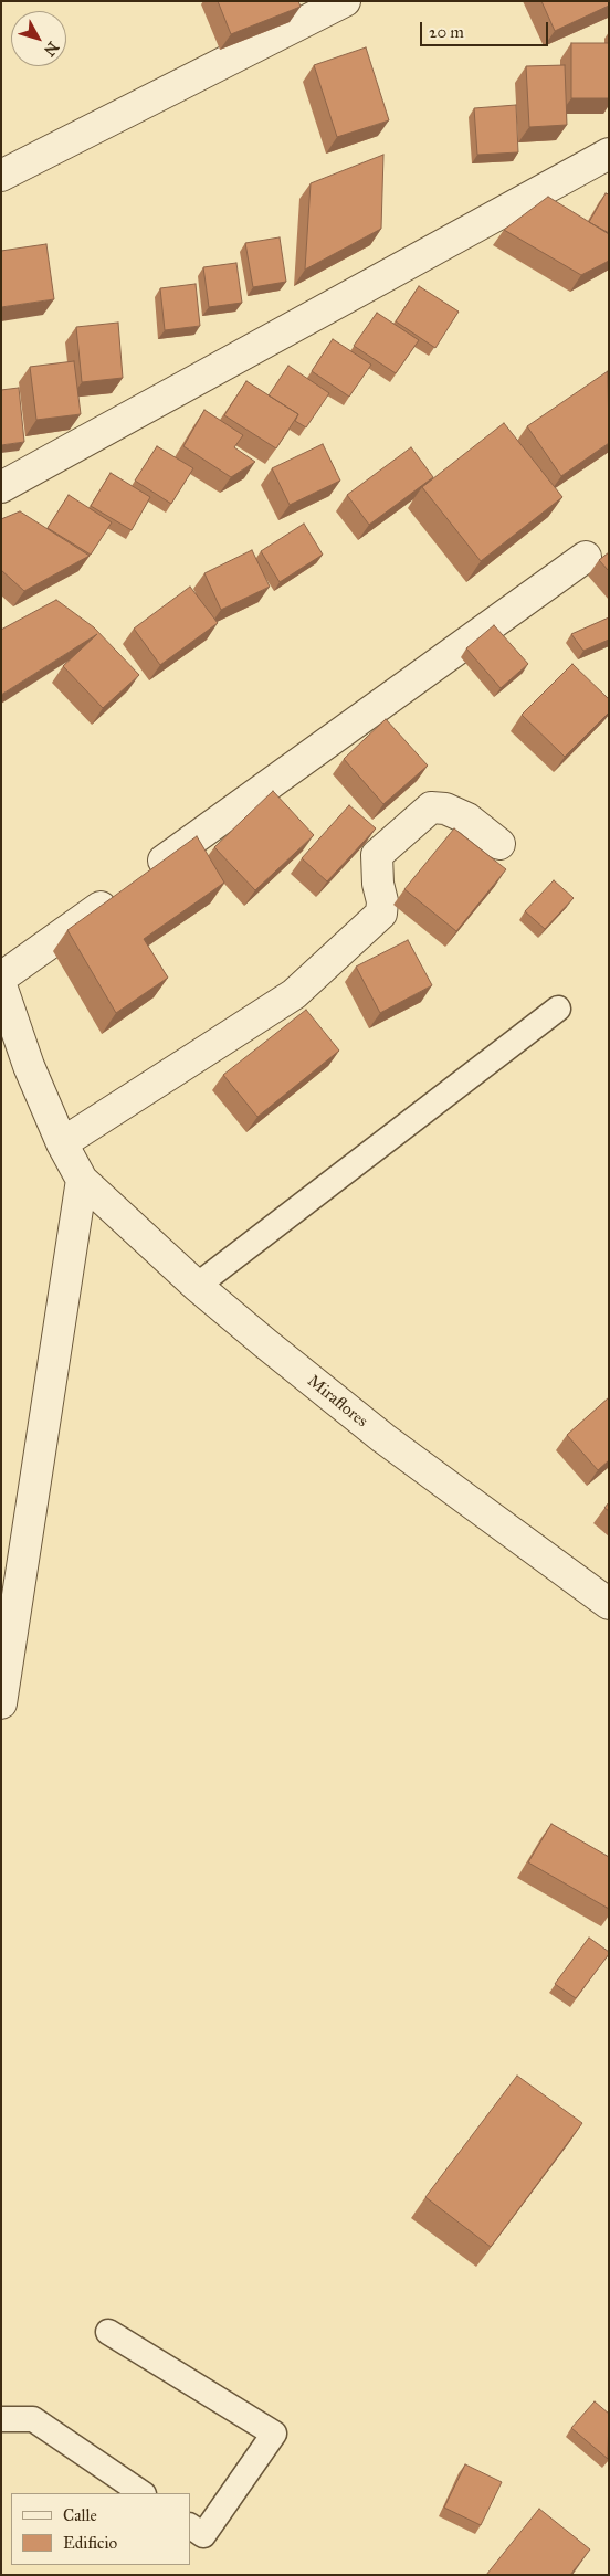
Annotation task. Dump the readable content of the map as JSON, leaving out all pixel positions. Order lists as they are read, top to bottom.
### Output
{
  "streets": {
    "street": ["Miraflores"]
  },
  "legend": ["Calle", "Edificio"],
  "scale_bar": "20 m",
  "north": "bottom right"
}
